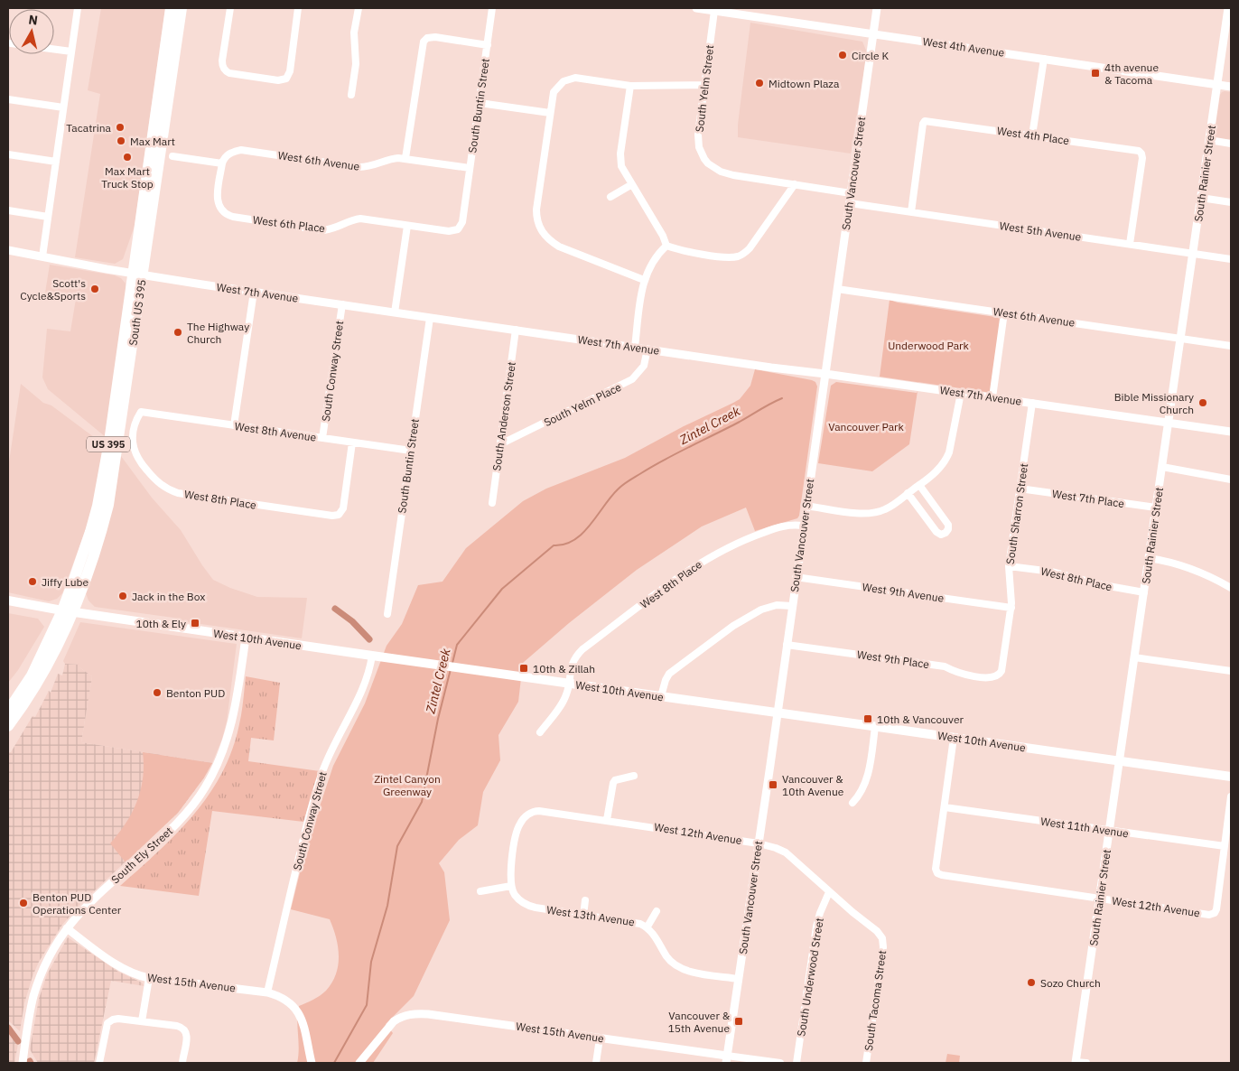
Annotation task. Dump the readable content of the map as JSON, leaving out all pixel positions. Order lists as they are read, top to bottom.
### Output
{
  "streets": {
    "highway": ["South US 395", "US 395"],
    "main road": ["West 10th Avenue"],
    "street": [
      "West 4th Avenue",
      "South Yelm Street",
      "South Buntin Street",
      "West 4th Place",
      "West 6th Avenue",
      "South Vancouver Street",
      "South Rainier Street",
      "West 6th Place",
      "West 5th Avenue",
      "West 7th Avenue",
      "South Conway Street",
      "South Yelm Place",
      "South Anderson Street",
      "West 8th Avenue",
      "West 7th Place",
      "West 8th Place",
      "South Sharron Street",
      "West 9th Avenue",
      "West 9th Place",
      "West 11th Avenue",
      "West 12th Avenue",
      "South Ely Street",
      "West 13th Avenue",
      "South Underwood Street",
      "West 15th Avenue",
      "South Tacoma Street"
    ]
  },
  "crossings": [
    ["West 4th Avenue", "South Yelm Street"],
    ["West 4th Avenue", "South Vancouver Street"],
    ["West 4th Avenue", "South Rainier Street"],
    ["South Buntin Street", "West 6th Avenue"],
    ["South Buntin Street", "West 6th Place"],
    ["South Buntin Street", "West 7th Avenue"],
    ["South Buntin Street", "West 8th Avenue"],
    ["West 4th Place", "West 5th Avenue"],
    ["West 6th Avenue", "South Vancouver Street"],
    ["West 6th Avenue", "South Rainier Street"],
    ["West 6th Avenue", "West 6th Place"],
    ["South Vancouver Street", "West 5th Avenue"],
    ["South Vancouver Street", "West 7th Avenue"],
    ["South Vancouver Street", "West 8th Place"],
    ["South Vancouver Street", "West 9th Avenue"],
    ["South Vancouver Street", "West 10th Avenue"],
    ["South Vancouver Street", "West 9th Place"],
    ["South Vancouver Street", "West 12th Avenue"],
    ["South Vancouver Street", "West 13th Avenue"],
    ["South Vancouver Street", "West 15th Avenue"],
    ["South Rainier Street", "West 5th Avenue"],
    ["South Rainier Street", "West 7th Avenue"],
    ["South Rainier Street", "West 7th Place"],
    ["South Rainier Street", "West 8th Place"],
    ["South Rainier Street", "West 10th Avenue"],
    ["South Rainier Street", "West 11th Avenue"],
    ["South Rainier Street", "West 12th Avenue"],
    ["West 7th Avenue", "South US 395"],
    ["West 7th Avenue", "South Conway Street"],
    ["West 7th Avenue", "South Yelm Place"],
    ["West 7th Avenue", "South Anderson Street"],
    ["West 7th Avenue", "South Sharron Street"],
    ["South US 395", "US 395"],
    ["South US 395", "West 10th Avenue"],
    ["South Conway Street", "West 8th Avenue"],
    ["South Conway Street", "West 10th Avenue"],
    ["South Conway Street", "West 15th Avenue"],
    ["South Yelm Place", "South Anderson Street"],
    ["West 8th Avenue", "West 8th Place"],
    ["US 395", "West 10th Avenue"],
    ["West 7th Place", "South Sharron Street"],
    ["West 8th Place", "South Sharron Street"],
    ["West 8th Place", "West 10th Avenue"],
    ["South Sharron Street", "West 9th Avenue"],
    ["South Sharron Street", "West 9th Place"],
    ["West 10th Avenue", "South Ely Street"],
    ["West 11th Avenue", "West 12th Avenue"],
    ["West 12th Avenue", "West 13th Avenue"],
    ["West 12th Avenue", "South Underwood Street"],
    ["West 12th Avenue", "South Tacoma Street"],
    ["South Ely Street", "West 15th Avenue"]
  ],
  "water": ["Zintel Creek"],
  "parks": ["Underwood Park", "Vancouver Park", "Zintel Canyon Greenway"],
  "places": {
    "other": [
      "Circle K",
      "Midtown Plaza",
      "Tacatrina",
      "Max Mart",
      "Max Mart Truck Stop",
      "Scott's Cycle&Sports",
      "The Highway Church",
      "Bible Missionary Church",
      "Jiffy Lube",
      "Jack in the Box",
      "Benton PUD",
      "Benton PUD Operations Center",
      "Sozo Church"
    ],
    "transit": [
      "4th avenue & Tacoma",
      "10th & Ely",
      "10th & Zillah",
      "10th & Vancouver",
      "Vancouver & 10th Avenue",
      "Vancouver & 15th Avenue"
    ]
  },
  "north": "top"
}
